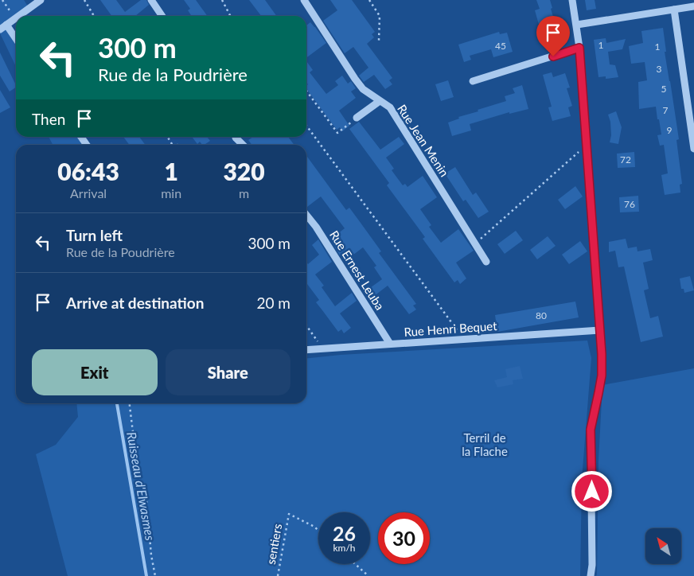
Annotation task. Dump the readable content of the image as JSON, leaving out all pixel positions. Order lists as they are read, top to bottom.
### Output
{
  "streets": {
    "street": ["Rue Jean Menin", "Rue Ernest Leuba", "Rue Henri Bequet"],
    "path": ["sentiers"]
  },
  "crossings": [
    ["Rue Ernest Leuba", "Rue Henri Bequet"]
  ],
  "water": ["Ruisseau d'Elwasmes"],
  "parks": ["Terril de la Flache"],
  "house_numbers": [
    "1",
    "45",
    "1",
    "3",
    "5",
    "7",
    "9",
    "72",
    "76",
    "80"
  ],
  "north": "top left",
  "page": {
    "turn": ["300 m", "Rue de la Poudrière"],
    "then": "Then",
    "eta": [
      "06:43",
      "Arrival",
      "1",
      "min",
      "320",
      "m"
    ],
    "list": [
      {
        "name": "Turn left",
        "note": "Rue de la Poudrière",
        "value": "300 m"
      },
      {
        "name": "Arrive at destination",
        "value": "20 m"
      }
    ],
    "buttons": ["Exit", "Share"],
    "speed": "26 km/h",
    "limit": "30"
  }
}
